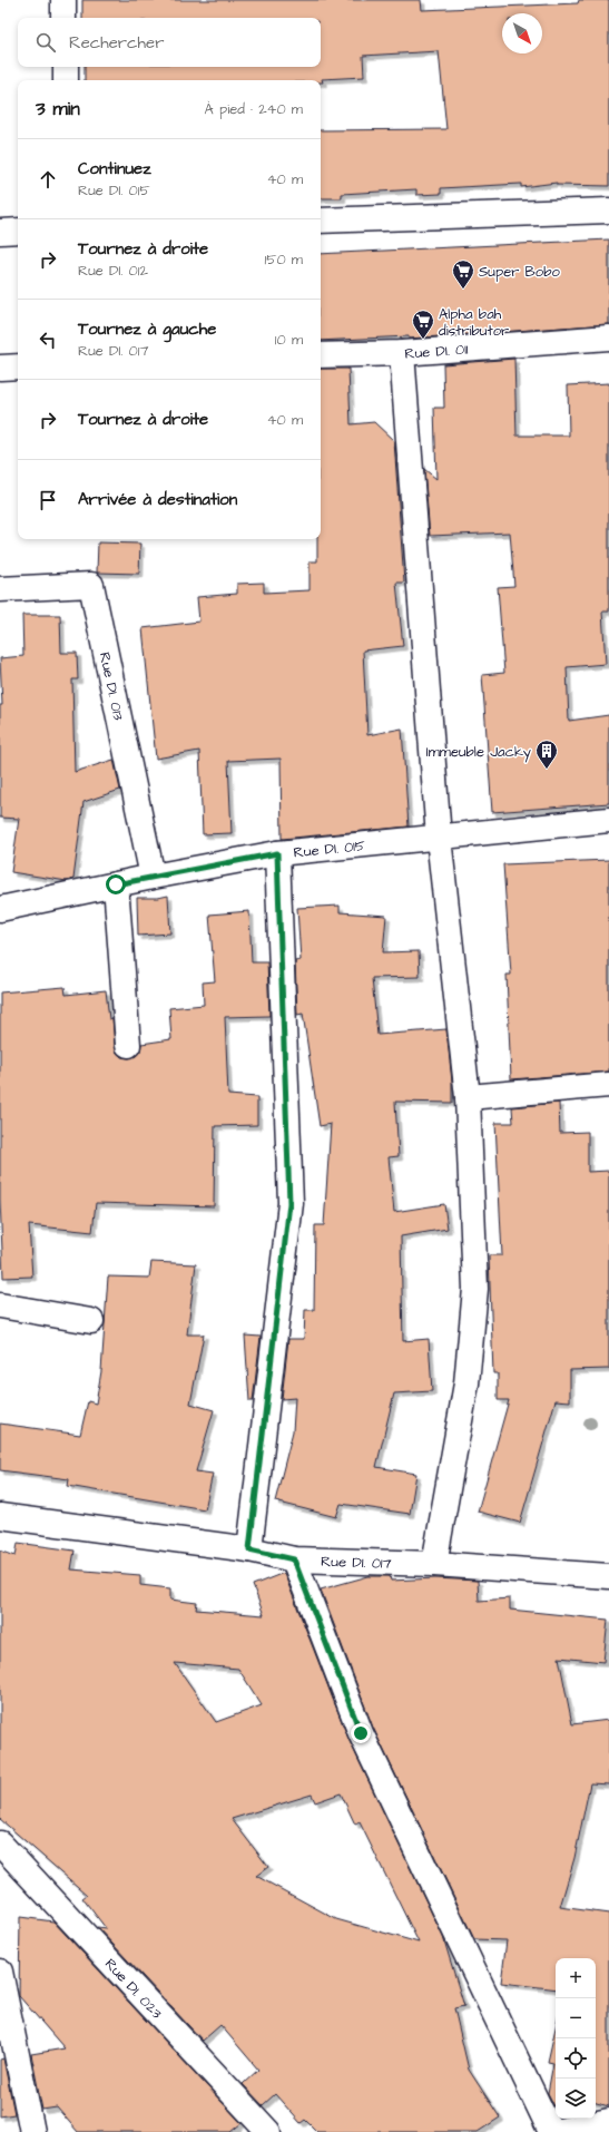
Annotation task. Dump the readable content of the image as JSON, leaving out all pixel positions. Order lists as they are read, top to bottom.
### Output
{
  "streets": {
    "street": [
      "Rue DI. 011",
      "Rue DI. 013",
      "Rue DI. 015",
      "Rue DI. 017",
      "Rue DI. 023"
    ]
  },
  "crossings": [
    ["Rue DI. 013", "Rue DI. 015"]
  ],
  "places": {
    "supermarket": ["Super Bobo", "Alpha bah distributor"],
    "building": ["Immeuble Jacky"]
  },
  "north": "bottom right",
  "page": {
    "search": "Rechercher",
    "heading": ["3 min", "À pied · 240 m"],
    "list": [
      ["Continuez", "Rue DI. 015", "40 m"],
      ["Tournez à droite", "Rue DI. 012", "150 m"],
      ["Tournez à gauche", "Rue DI. 017", "10 m"],
      ["Tournez à droite", "40 m"],
      "Arrivée à destination"
    ],
    "map_buttons": ["+", "−"]
  }
}
